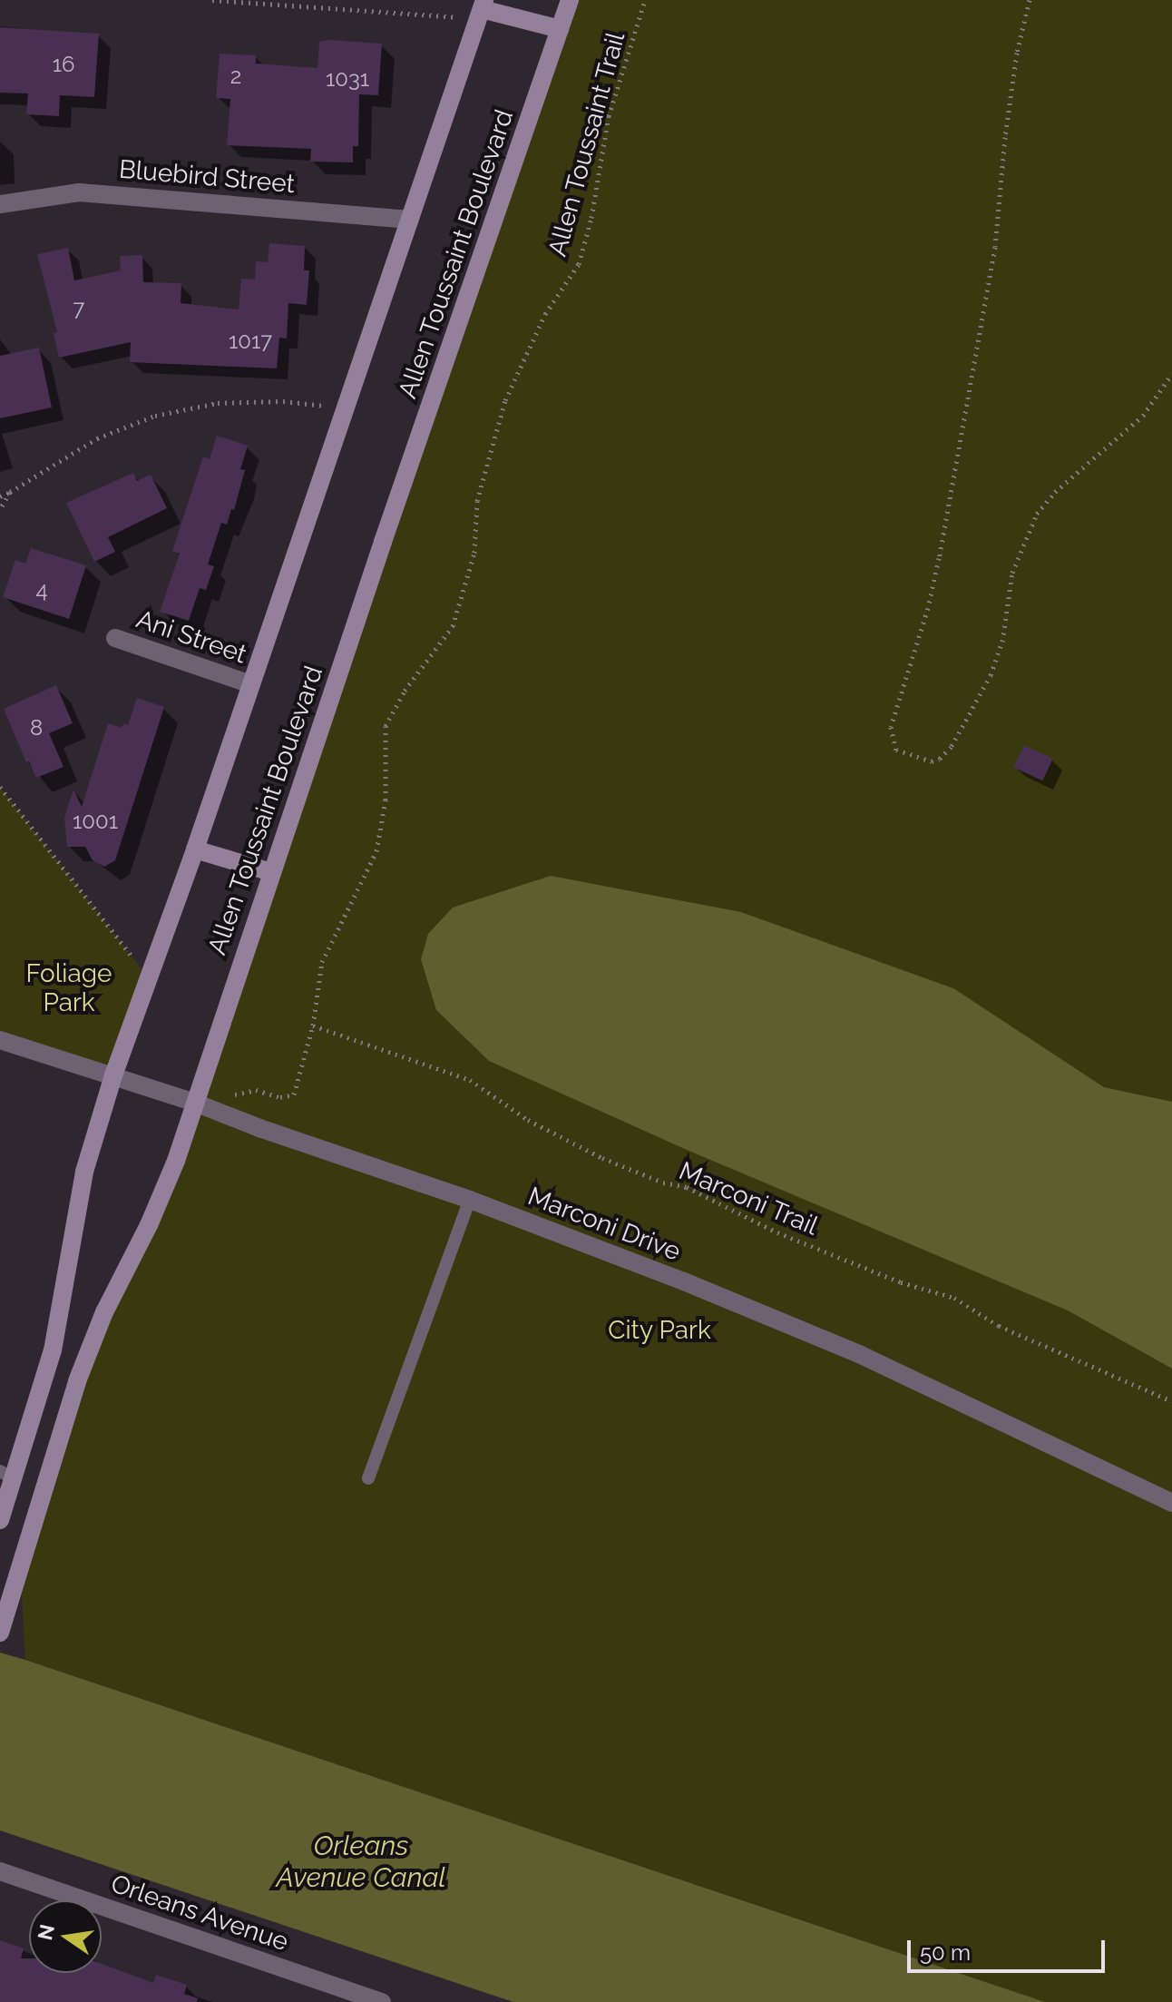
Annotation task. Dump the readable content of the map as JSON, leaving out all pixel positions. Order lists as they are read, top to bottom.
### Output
{
  "streets": {
    "main road": ["Allen Toussaint Boulevard"],
    "street": [
      "Bluebird Street",
      "Ani Street",
      "Marconi Drive",
      "Orleans Avenue"
    ],
    "path": ["Allen Toussaint Trail", "Marconi Trail"]
  },
  "crossings": [
    ["Allen Toussaint Trail", "Allen Toussaint Boulevard"],
    ["Allen Toussaint Trail", "Marconi Trail"],
    ["Allen Toussaint Trail", "Marconi Drive"],
    ["Allen Toussaint Boulevard", "Marconi Drive"]
  ],
  "water": ["Orleans Avenue Canal"],
  "parks": ["Foliage Park", "City Park"],
  "house_numbers": [
    "16",
    "2",
    "1031",
    "7",
    "1017",
    "4",
    "8",
    "1001"
  ],
  "scale_bar": "50 m",
  "north": "left"
}
